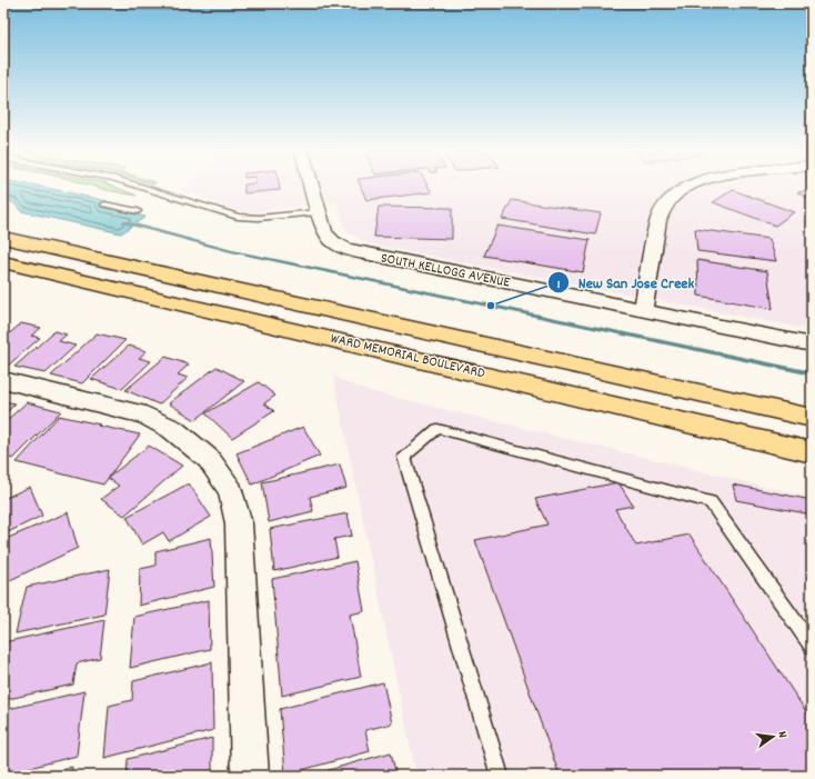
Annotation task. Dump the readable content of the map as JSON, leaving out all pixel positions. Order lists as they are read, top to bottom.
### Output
{
  "streets": {
    "highway": ["WARD MEMORIAL BOULEVARD"],
    "street": ["SOUTH KELLOGG AVENUE"]
  },
  "places": ["New San Jose Creek"],
  "north": "right"
}
